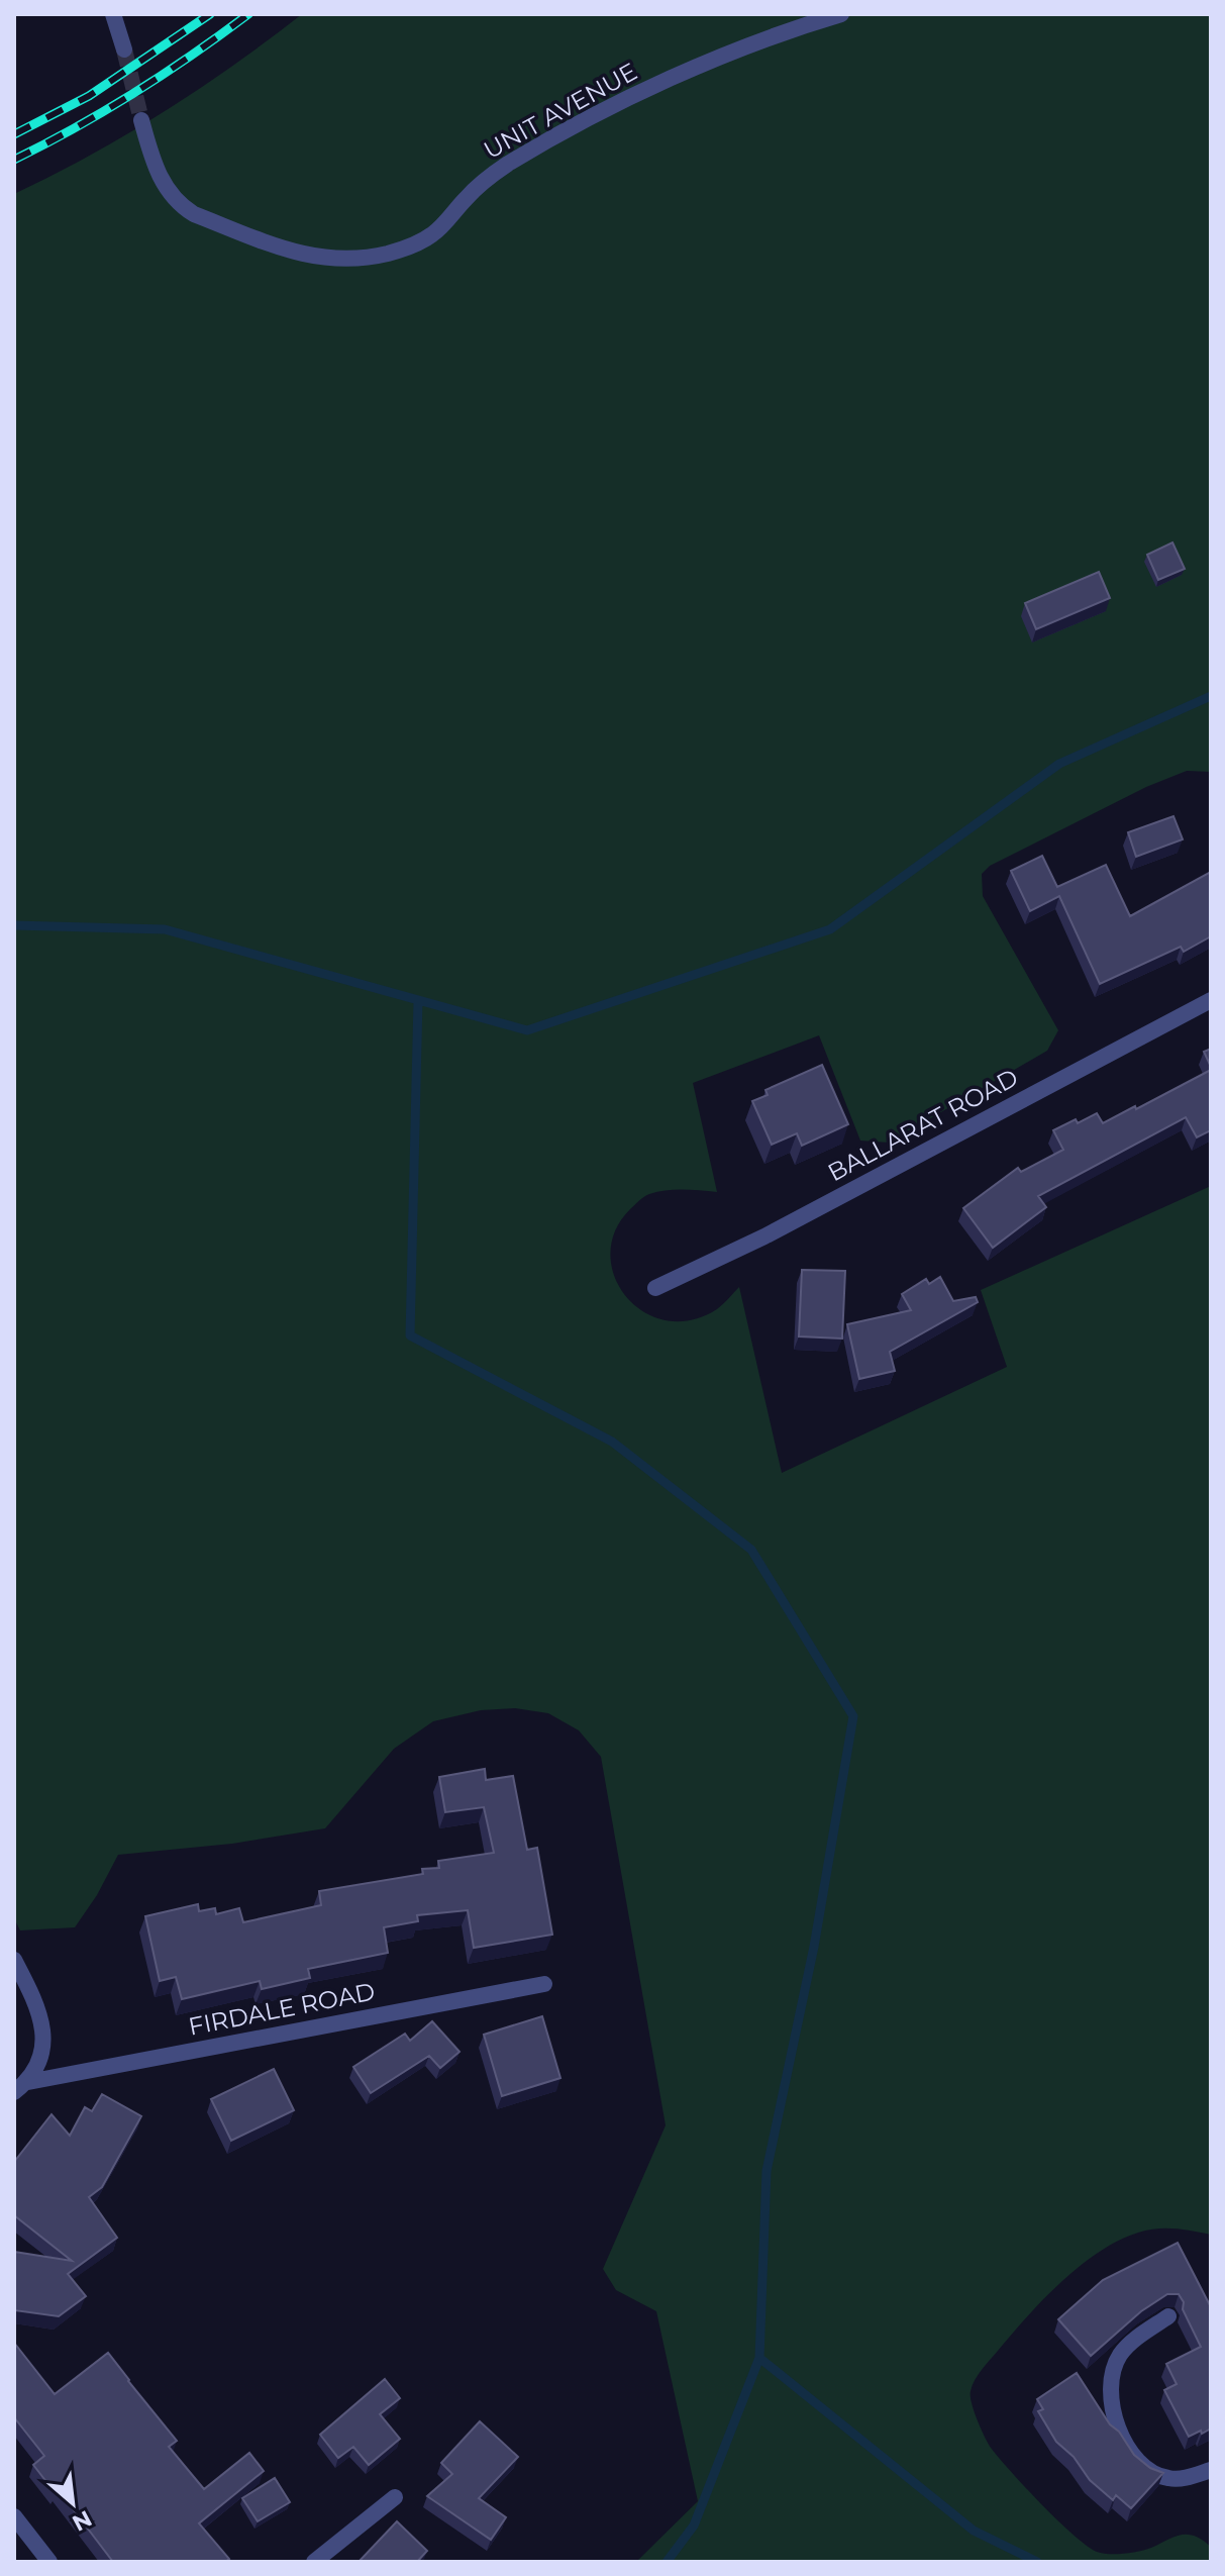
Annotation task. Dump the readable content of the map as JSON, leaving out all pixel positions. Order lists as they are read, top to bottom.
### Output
{
  "streets": {
    "street": ["UNIT AVENUE", "BALLARAT ROAD", "FIRDALE ROAD"]
  },
  "north": "bottom right"
}
